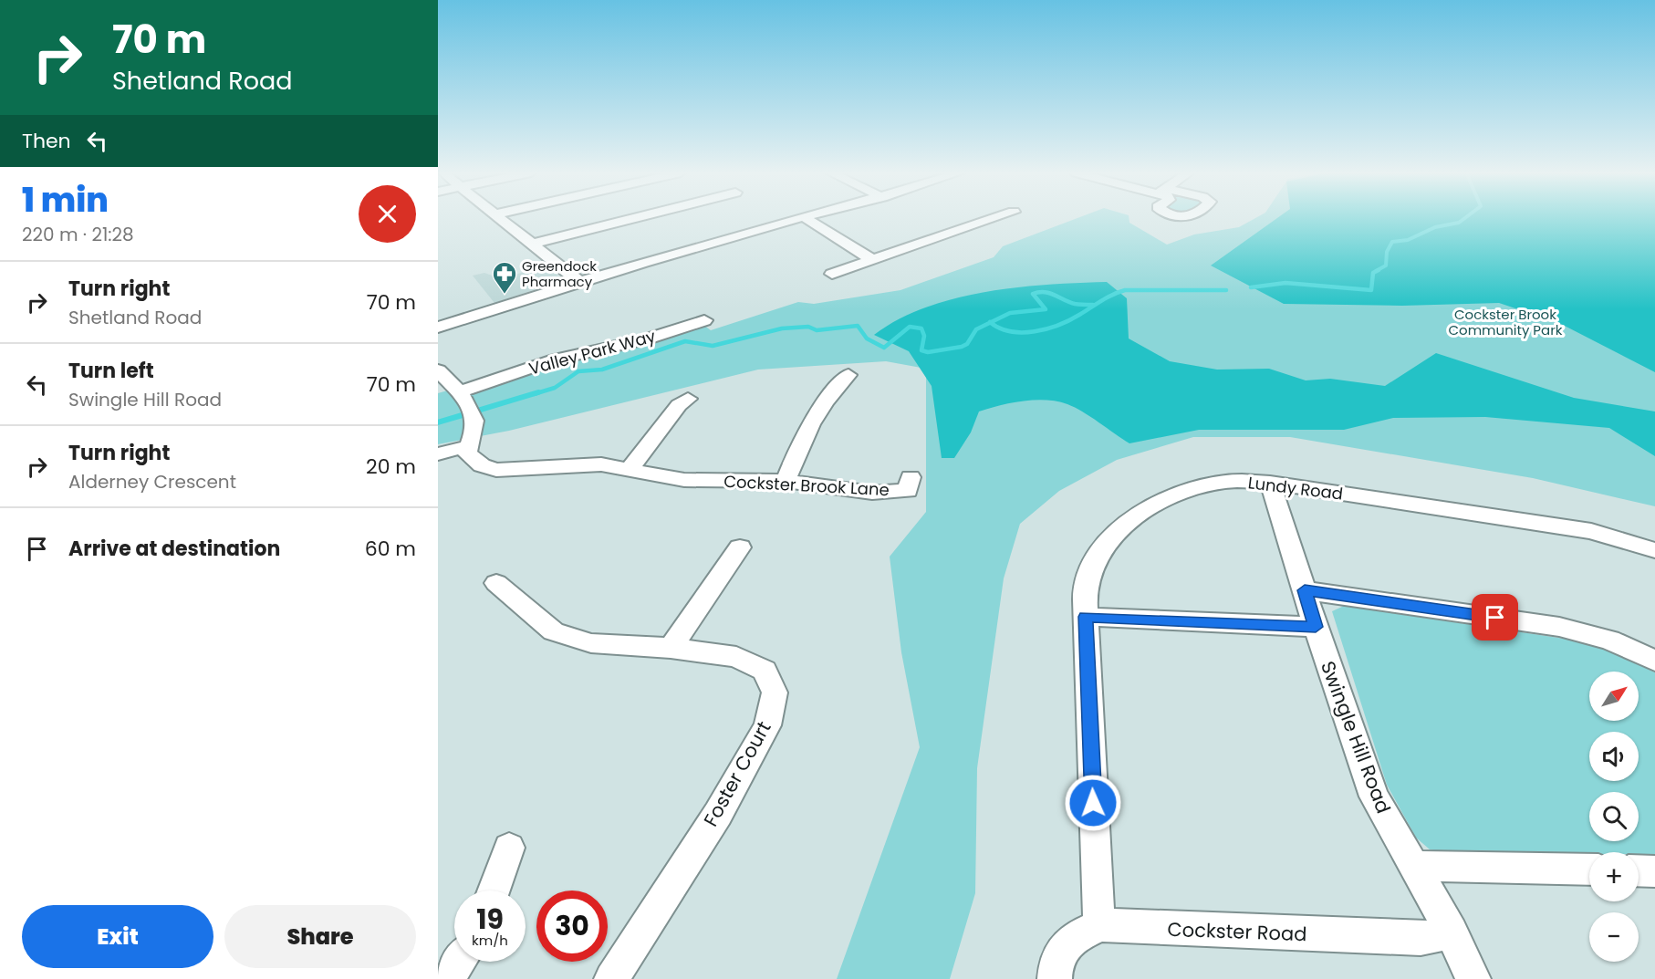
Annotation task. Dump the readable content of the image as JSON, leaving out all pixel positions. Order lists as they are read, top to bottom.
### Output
{
  "streets": {
    "street": [
      "Valley Park Way",
      "Cockster Brook Lane",
      "Lundy Road",
      "Swingle Hill Road",
      "Foster Court",
      "Cockster Road"
    ]
  },
  "crossings": [
    ["Lundy Road", "Swingle Hill Road"],
    ["Lundy Road", "Cockster Road"],
    ["Swingle Hill Road", "Cockster Road"]
  ],
  "parks": ["Cockster Brook Community Park"],
  "places": {
    "pharmacy": ["Greendock Pharmacy"]
  },
  "north": "top right",
  "page": {
    "turn": ["70 m", "Shetland Road"],
    "then": "Then",
    "heading": ["1 min", "220 m · 21:28"],
    "list": [
      {
        "name": "Turn right",
        "note": "Shetland Road",
        "value": "70 m"
      },
      {
        "name": "Turn left",
        "note": "Swingle Hill Road",
        "value": "70 m"
      },
      {
        "name": "Turn right",
        "note": "Alderney Crescent",
        "value": "20 m"
      },
      {
        "name": "Arrive at destination",
        "value": "60 m"
      }
    ],
    "map_buttons": ["+", "−"],
    "speed": "19 km/h",
    "limit": "30",
    "buttons": ["Exit", "Share"]
  }
}
